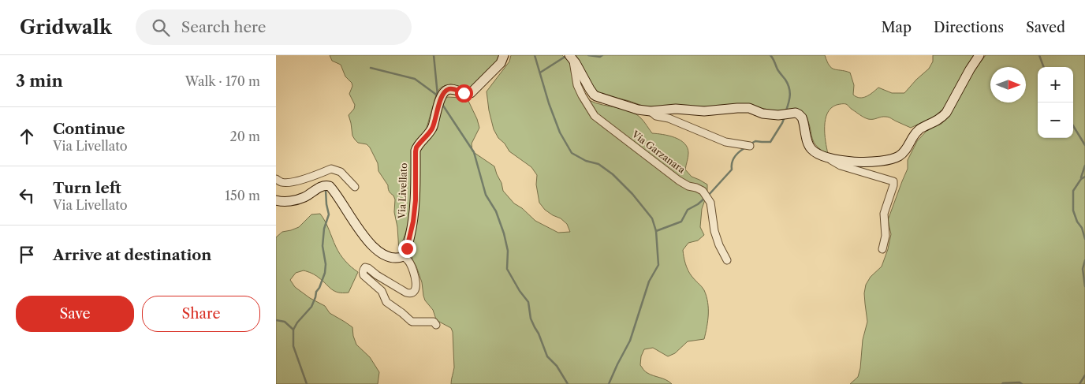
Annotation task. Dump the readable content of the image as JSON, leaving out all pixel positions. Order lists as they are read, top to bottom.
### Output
{
  "streets": {
    "main road": ["Via Livellato"],
    "street": ["Via Garzanara"]
  },
  "north": "right",
  "page": {
    "header": "Gridwalk",
    "search": "Search here",
    "nav": ["Map", "Directions", "Saved"],
    "heading": ["3 min", "Walk · 170 m"],
    "map_buttons": ["+", "−"],
    "list": [
      ["Continue", "Via Livellato", "20 m"],
      ["Turn left", "Via Livellato", "150 m"],
      "Arrive at destination"
    ],
    "buttons": ["Save", "Share"]
  }
}
